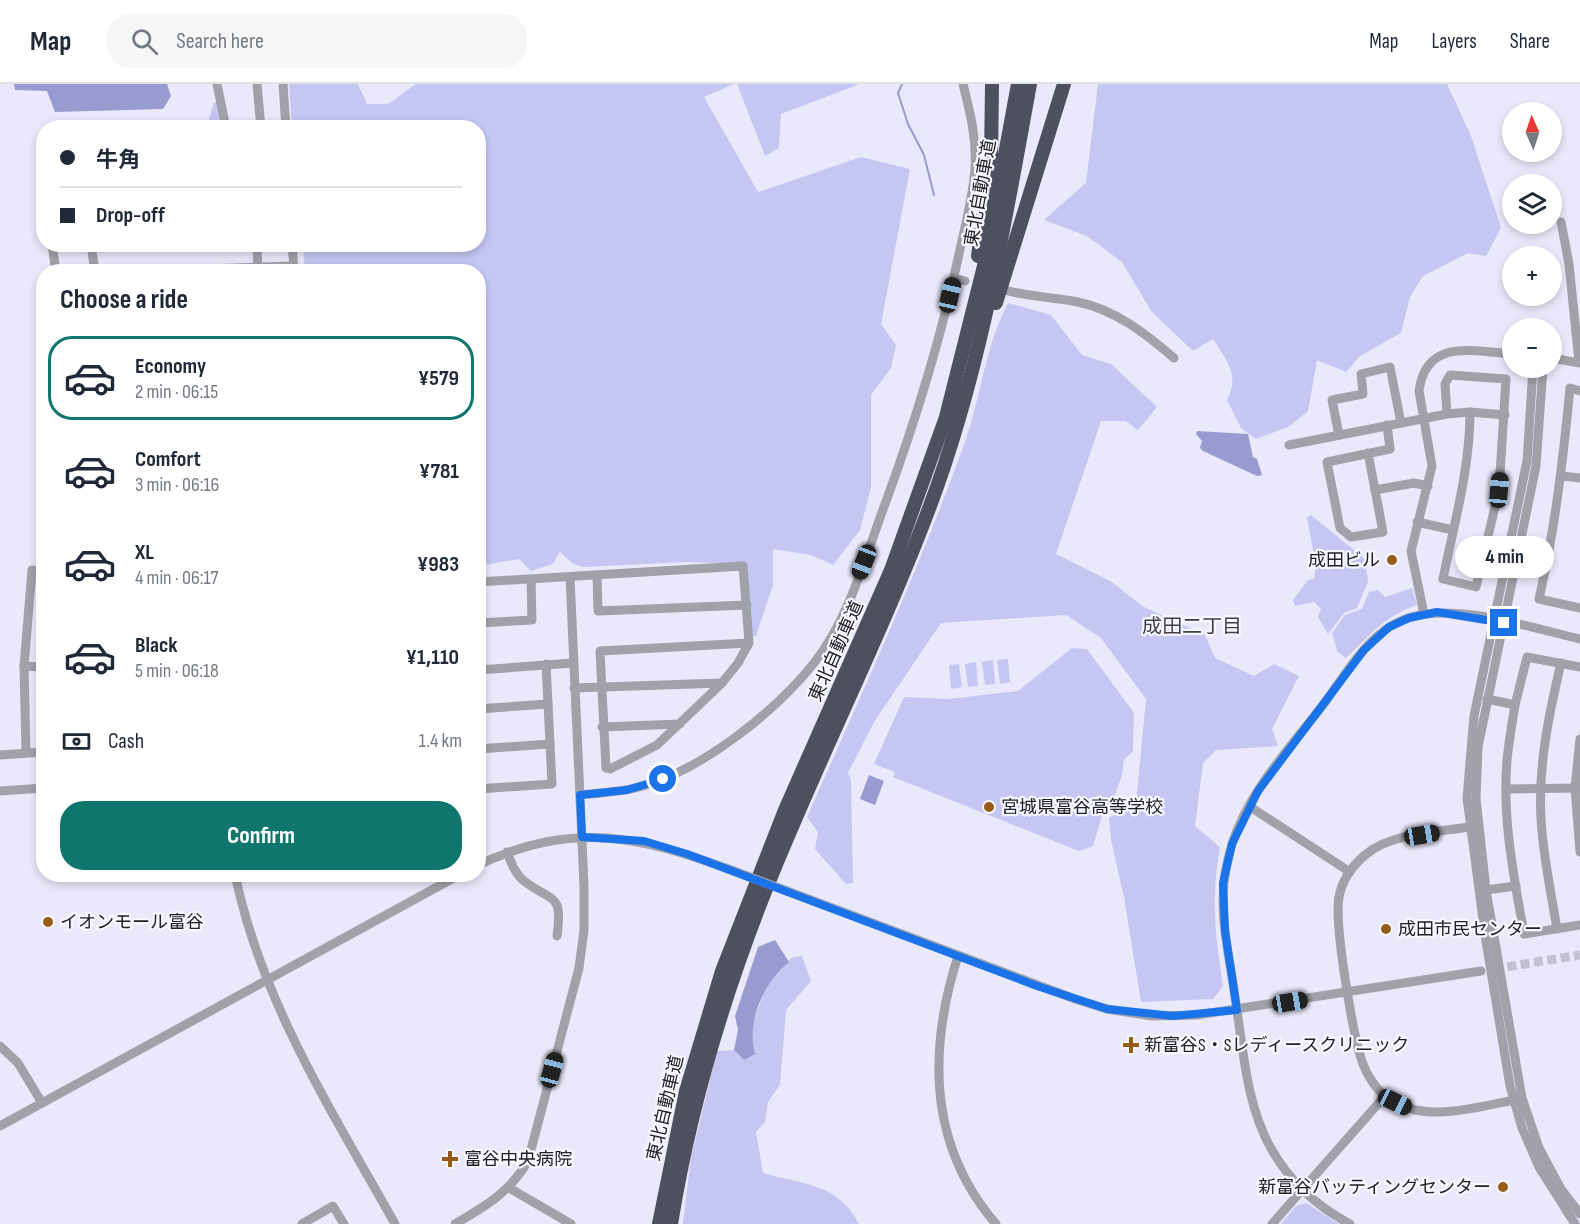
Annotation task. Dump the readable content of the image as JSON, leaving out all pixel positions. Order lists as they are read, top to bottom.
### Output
{
  "streets": {
    "highway": ["東北自動車道"]
  },
  "districts": ["成田二丁目"],
  "places": {
    "other": [
      "成田ビル",
      "宮城県富谷高等学校",
      "イオンモール富谷",
      "成田市民センター",
      "新富谷バッティングセンター"
    ],
    "health": ["新富谷S・Sレディースクリニック", "富谷中央病院"]
  },
  "north": "top",
  "page": {
    "header": "Map",
    "search": "Search here",
    "nav": ["Map", "Layers", "Share"],
    "map_buttons": ["+", "−"],
    "banner": ["牛角", "Drop-off"],
    "heading": "Choose a ride",
    "list": [
      {
        "name": "Economy",
        "note": "2 min · 06:15",
        "value": "¥579"
      },
      {
        "name": "Comfort",
        "note": "3 min · 06:16",
        "value": "¥781"
      },
      {
        "name": "XL",
        "note": "4 min · 06:17",
        "value": "¥983"
      },
      {
        "name": "Black",
        "note": "5 min · 06:18",
        "value": "¥1,110"
      }
    ],
    "bubble": "4 min",
    "pay": ["Cash", "1.4 km"],
    "buttons": "Confirm"
  }
}
